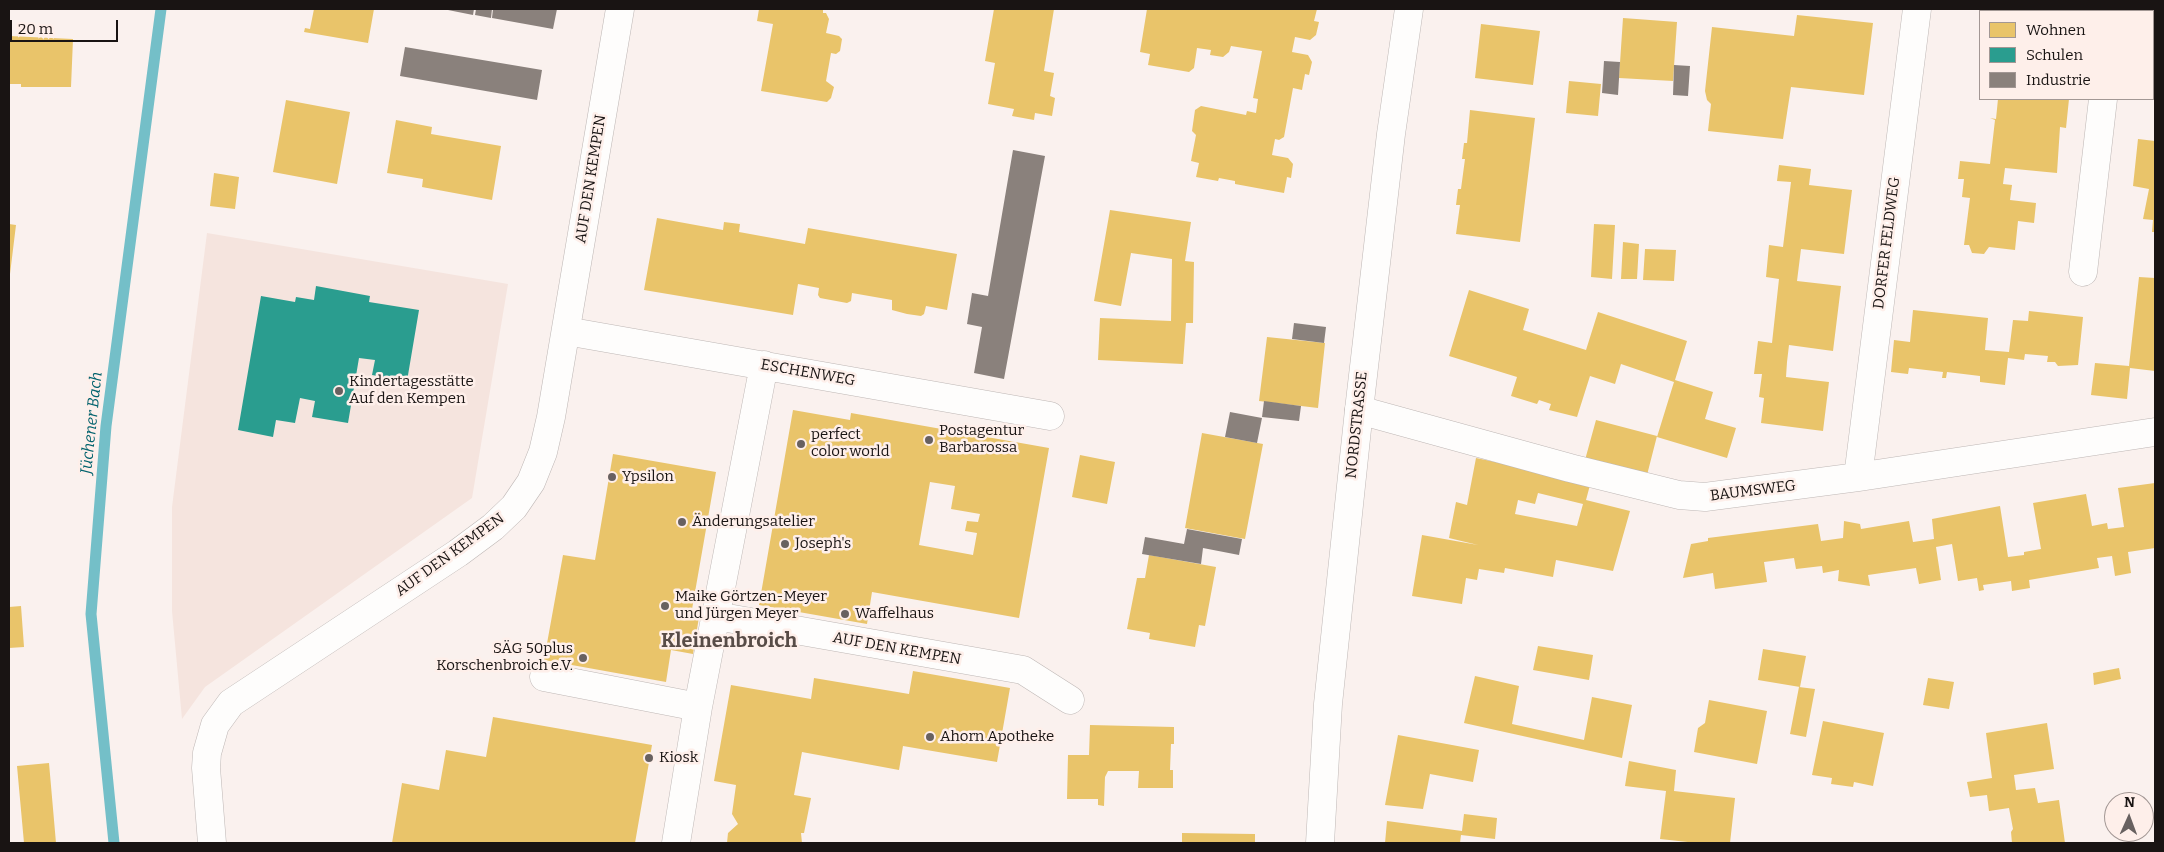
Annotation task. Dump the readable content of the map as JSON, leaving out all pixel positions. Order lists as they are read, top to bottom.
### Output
{
  "streets": {
    "street": [
      "AUF DEN KEMPEN",
      "DORFER FELDWEG",
      "ESCHENWEG",
      "NORDSTRASSE",
      "BAUMSWEG"
    ]
  },
  "crossings": [
    ["AUF DEN KEMPEN", "ESCHENWEG"],
    ["DORFER FELDWEG", "BAUMSWEG"],
    ["NORDSTRASSE", "BAUMSWEG"]
  ],
  "districts": ["Kleinenbroich"],
  "water": ["Jüchener Bach"],
  "places": [
    "Kindertagesstätte Auf den Kempen",
    "Postagentur Barbarossa",
    "perfect color world",
    "Ypsilon",
    "Änderungsatelier",
    "Joseph's",
    "Maike Görtzen-Meyer und Jürgen Meyer",
    "Waffelhaus",
    "SÄG 50plus Korschenbroich e.V.",
    "Ahorn Apotheke",
    "Kiosk"
  ],
  "legend": ["Wohnen", "Schulen", "Industrie"],
  "scale_bar": "20 m",
  "north": "top"
}
